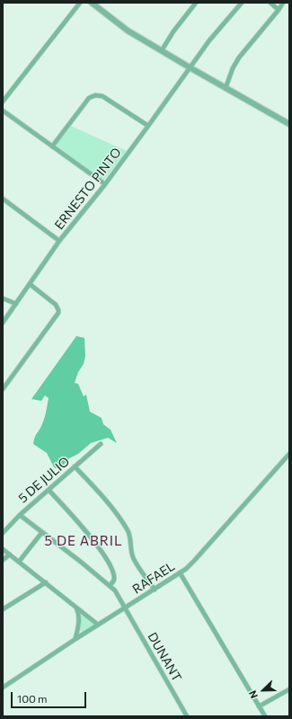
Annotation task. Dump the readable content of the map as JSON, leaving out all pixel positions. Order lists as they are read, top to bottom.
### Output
{
  "streets": {
    "street": [
      "ERNESTO PINTO",
      "5 DE JULIO",
      "RAFAEL",
      "DUNANT"
    ]
  },
  "crossings": [
    ["5 DE JULIO", "DUNANT"],
    ["RAFAEL", "DUNANT"]
  ],
  "districts": ["5 DE ABRIL"],
  "scale_bar": "100 m",
  "north": "bottom left"
}
